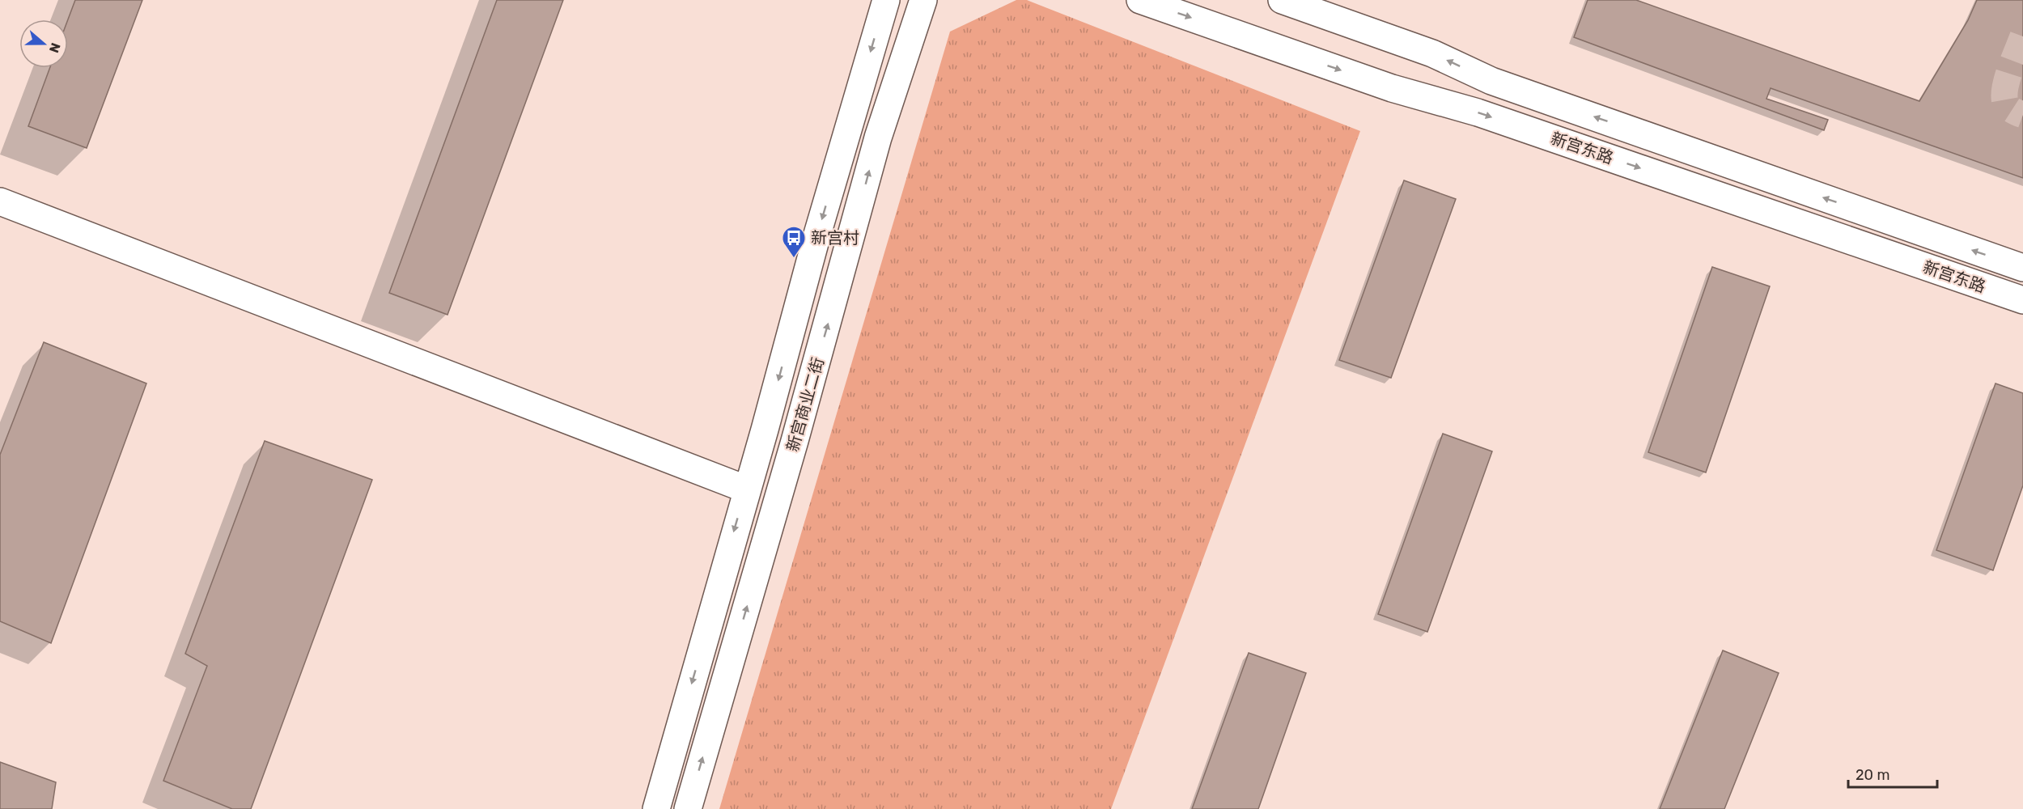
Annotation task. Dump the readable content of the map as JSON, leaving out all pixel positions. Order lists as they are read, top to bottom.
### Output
{
  "streets": {
    "street": ["新宫东路", "新宫商业二街"]
  },
  "places": {
    "bus stop": ["新宫村"]
  },
  "scale_bar": "20 m",
  "north": "right"
}
